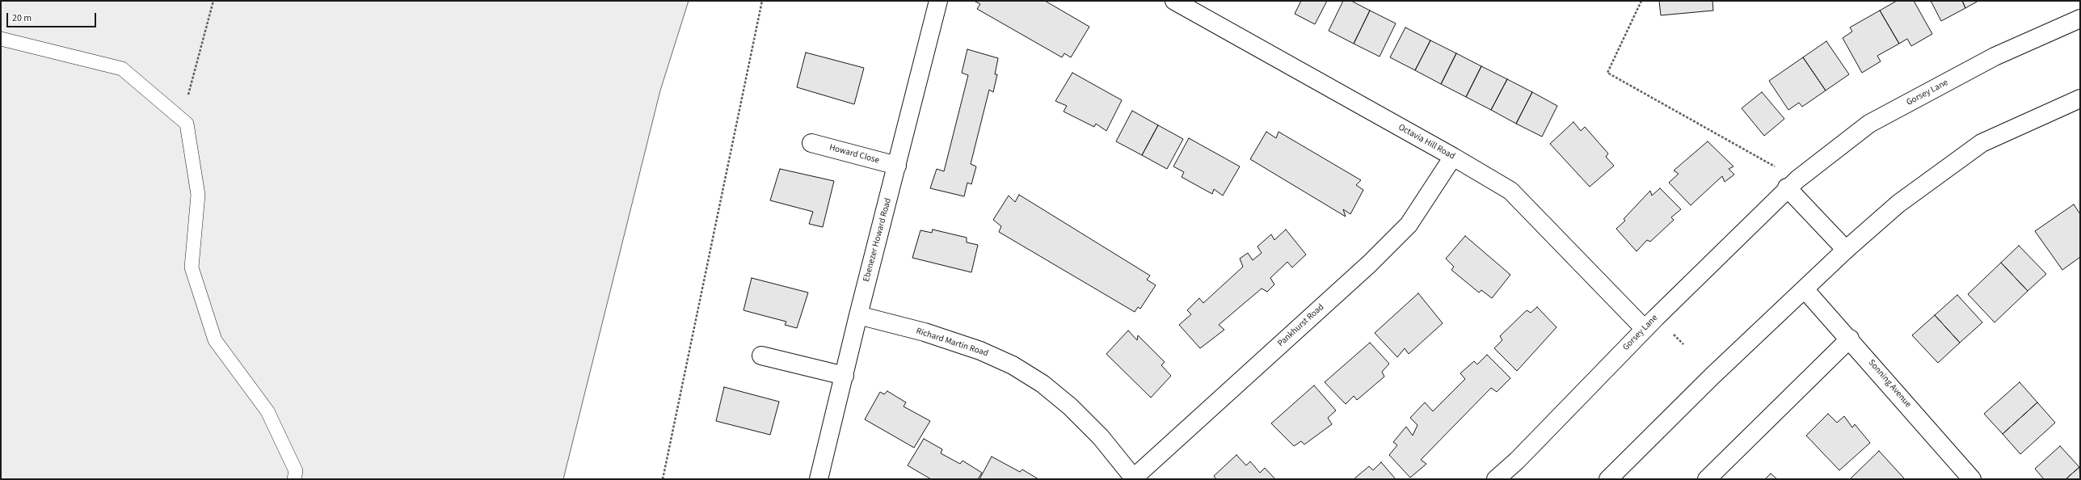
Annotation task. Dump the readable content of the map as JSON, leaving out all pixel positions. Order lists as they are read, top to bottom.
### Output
{
  "streets": {
    "street": [
      "Gorsey Lane",
      "Octavia Hill Road",
      "Howard Close",
      "Ebenezer Howard Road",
      "Pankhurst Road",
      "Richard Martin Road",
      "Sonning Avenue"
    ]
  },
  "crossings": [
    ["Gorsey Lane", "Octavia Hill Road"],
    ["Octavia Hill Road", "Pankhurst Road"],
    ["Howard Close", "Ebenezer Howard Road"],
    ["Ebenezer Howard Road", "Richard Martin Road"],
    ["Pankhurst Road", "Richard Martin Road"]
  ],
  "scale_bar": "20 m"
}
